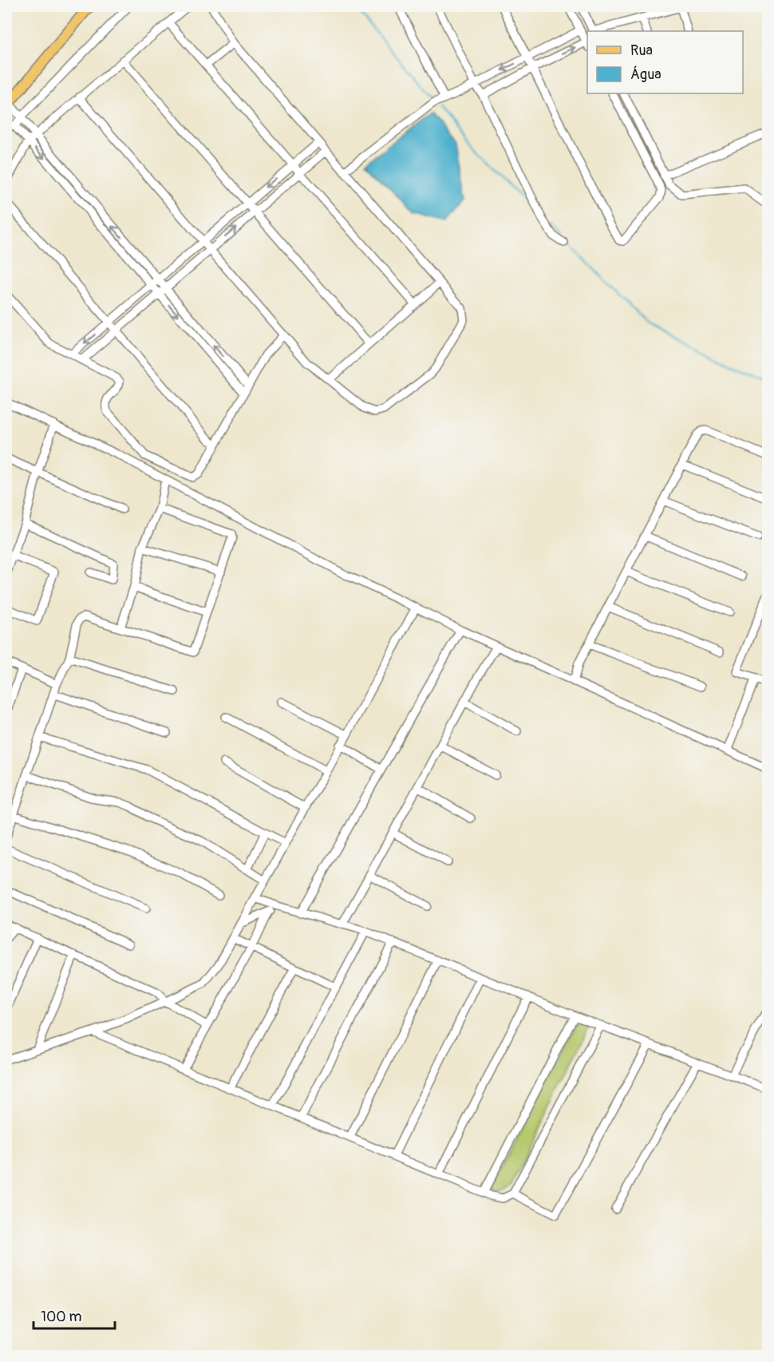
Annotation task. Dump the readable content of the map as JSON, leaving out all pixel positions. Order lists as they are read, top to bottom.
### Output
{
  "legend": ["Rua", "Água"],
  "scale_bar": "100 m"
}
